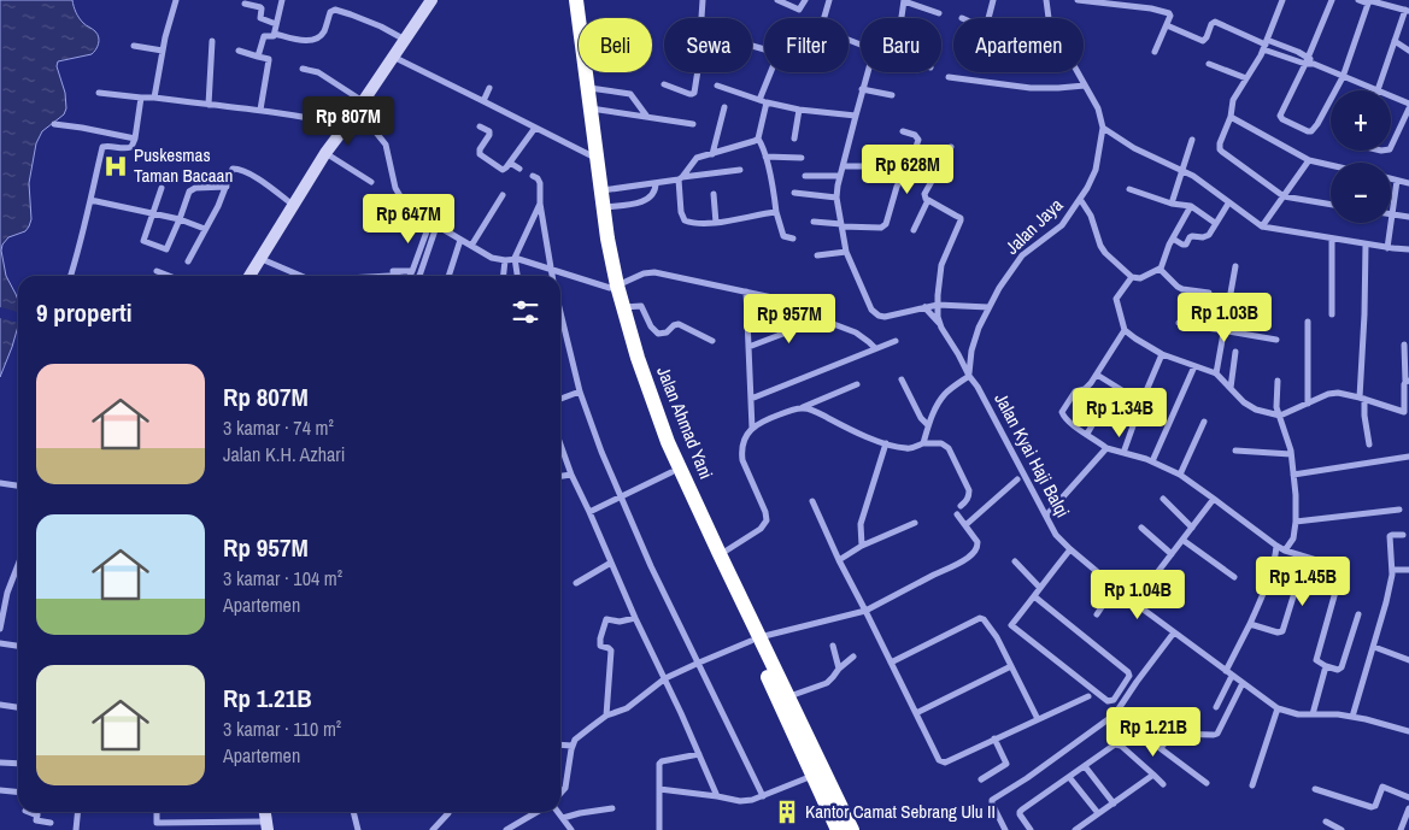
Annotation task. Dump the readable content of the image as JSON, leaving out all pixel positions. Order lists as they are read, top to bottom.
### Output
{
  "streets": {
    "highway": ["Jalan Ahmad Yani"],
    "street": ["Jalan Jaya", "Jalan Kyai Haji Balqi"]
  },
  "crossings": [
    ["Jalan Jaya", "Jalan Kyai Haji Balqi"]
  ],
  "places": {
    "hospital": ["Puskesmas Taman Bacaan"],
    "building": ["Kantor Camat Sebrang Ulu II"]
  },
  "page": {
    "chip": [
      "Beli",
      "Sewa",
      "Filter",
      "Baru",
      "Apartemen"
    ],
    "map_buttons": ["+", "−"],
    "price": [
      "Rp 807M",
      "Rp 628M",
      "Rp 647M",
      "Rp 1.03B",
      "Rp 957M",
      "Rp 1.34B",
      "Rp 1.45B",
      "Rp 1.04B",
      "Rp 1.21B"
    ],
    "heading": "9 properti",
    "list": [
      {
        "name": "Rp 807M",
        "note": "3 kamar · 74 m² · Jalan K.H. Azhari"
      },
      {
        "name": "Rp 957M",
        "note": "3 kamar · 104 m² · Apartemen"
      },
      {
        "name": "Rp 1.21B",
        "note": "3 kamar · 110 m² · Apartemen"
      }
    ]
  }
}
